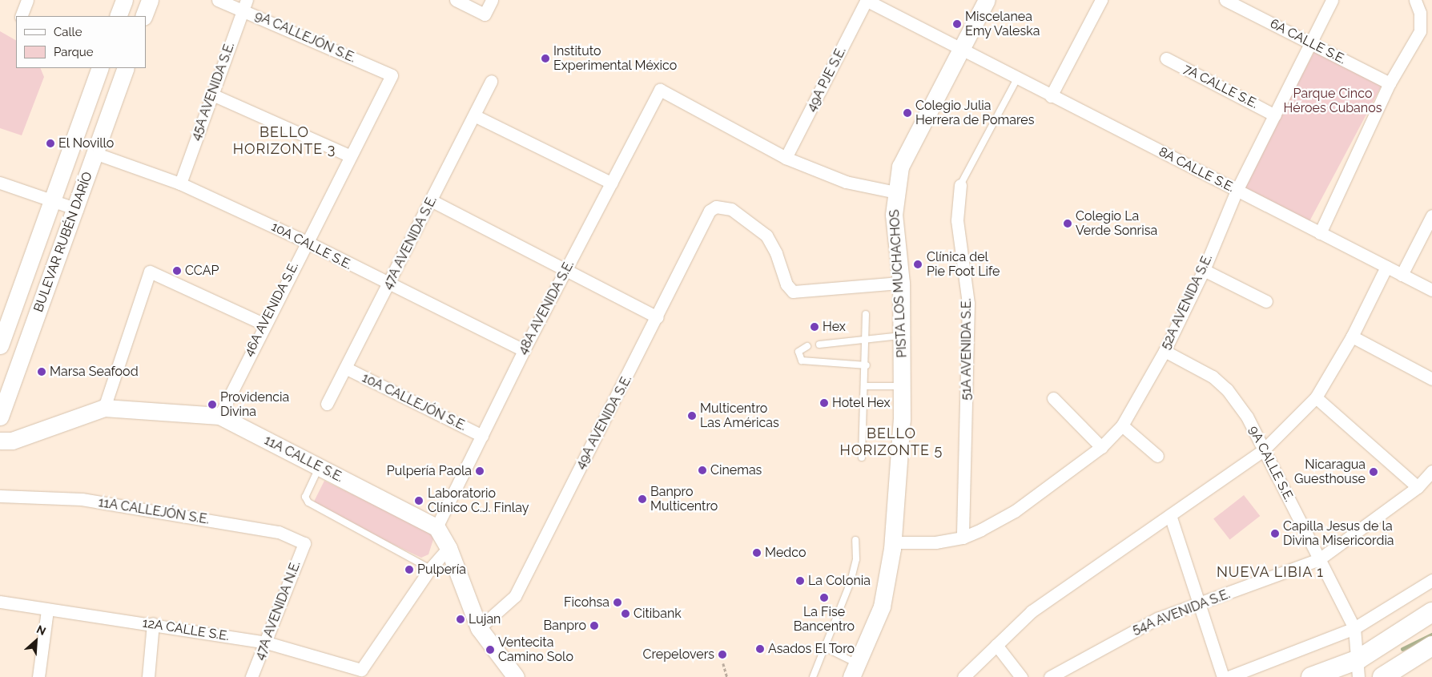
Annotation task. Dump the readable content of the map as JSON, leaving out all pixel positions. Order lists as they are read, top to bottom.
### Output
{
  "streets": {
    "street": [
      "9A CALLEJÓN S.E.",
      "6A CALLE S.E.",
      "49A PJE S.E.",
      "7A CALLE S.E.",
      "45A AVENIDA S.E.",
      "8A CALLE S.E.",
      "BULEVAR RUBÉN DARÍO",
      "47A AVENIDA S.E.",
      "10A CALLE S.E.",
      "PISTA LOS MUCHACHOS",
      "52A AVENIDA S.E.",
      "48A AVENIDA S.E.",
      "46A AVENIDA S.E.",
      "51A AVENIDA S.E.",
      "10A CALLEJÓN S.E.",
      "49A AVENIDA S.E.",
      "11A CALLE S.E.",
      "9A CALLE S.E.",
      "11A CALLEJÓN S.E.",
      "47A AVENIDA N.E.",
      "54A AVENIDA S.E.",
      "12A CALLE S.E."
    ]
  },
  "crossings": [
    ["9A CALLEJÓN S.E.", "45A AVENIDA S.E."],
    ["9A CALLEJÓN S.E.", "46A AVENIDA S.E."],
    ["6A CALLE S.E.", "52A AVENIDA S.E."],
    ["49A PJE S.E.", "8A CALLE S.E."],
    ["49A PJE S.E.", "48A AVENIDA S.E."],
    ["7A CALLE S.E.", "52A AVENIDA S.E."],
    ["45A AVENIDA S.E.", "10A CALLE S.E."],
    ["8A CALLE S.E.", "PISTA LOS MUCHACHOS"],
    ["8A CALLE S.E.", "52A AVENIDA S.E."],
    ["8A CALLE S.E.", "51A AVENIDA S.E."],
    ["BULEVAR RUBÉN DARÍO", "10A CALLE S.E."],
    ["47A AVENIDA S.E.", "10A CALLE S.E."],
    ["47A AVENIDA S.E.", "10A CALLEJÓN S.E."],
    ["10A CALLE S.E.", "48A AVENIDA S.E."],
    ["10A CALLE S.E.", "46A AVENIDA S.E."],
    ["PISTA LOS MUCHACHOS", "49A AVENIDA S.E."],
    ["52A AVENIDA S.E.", "51A AVENIDA S.E."],
    ["52A AVENIDA S.E.", "9A CALLE S.E."],
    ["48A AVENIDA S.E.", "10A CALLEJÓN S.E."],
    ["48A AVENIDA S.E.", "11A CALLE S.E."],
    ["46A AVENIDA S.E.", "11A CALLE S.E."],
    ["9A CALLE S.E.", "54A AVENIDA S.E."],
    ["11A CALLEJÓN S.E.", "47A AVENIDA N.E."],
    ["47A AVENIDA N.E.", "12A CALLE S.E."]
  ],
  "districts": ["BELLO HORIZONTE 3", "BELLO HORIZONTE 5", "NUEVA LIBIA 1"],
  "parks": ["Parque Cinco Héroes Cubanos"],
  "places": [
    "Miscelanea Emy Valeska",
    "Instituto Experimental México",
    "Colegio Julia Herrera de Pomares",
    "El Novillo",
    "Colegio La Verde Sonrisa",
    "Clínica del Pie Foot Life",
    "CCAP",
    "Hex",
    "Marsa Seafood",
    "Hotel Hex",
    "Providencia Divina",
    "Multicentro Las Américas",
    "Cinemas",
    "Pulpería Paola",
    "Nicaragua Guesthouse",
    "Banpro Multicentro",
    "Laboratorio Clínico C.J. Finlay",
    "Capilla Jesus de la Divina Misericordia",
    "Medco",
    "Pulpería",
    "La Colonia",
    "La Fise Bancentro",
    "Ficohsa",
    "Citibank",
    "Lujan",
    "Banpro",
    "Asados El Toro",
    "Ventecita Camino Solo",
    "Crepelovers"
  ],
  "legend": ["Calle", "Parque"],
  "north": "top right"
}
